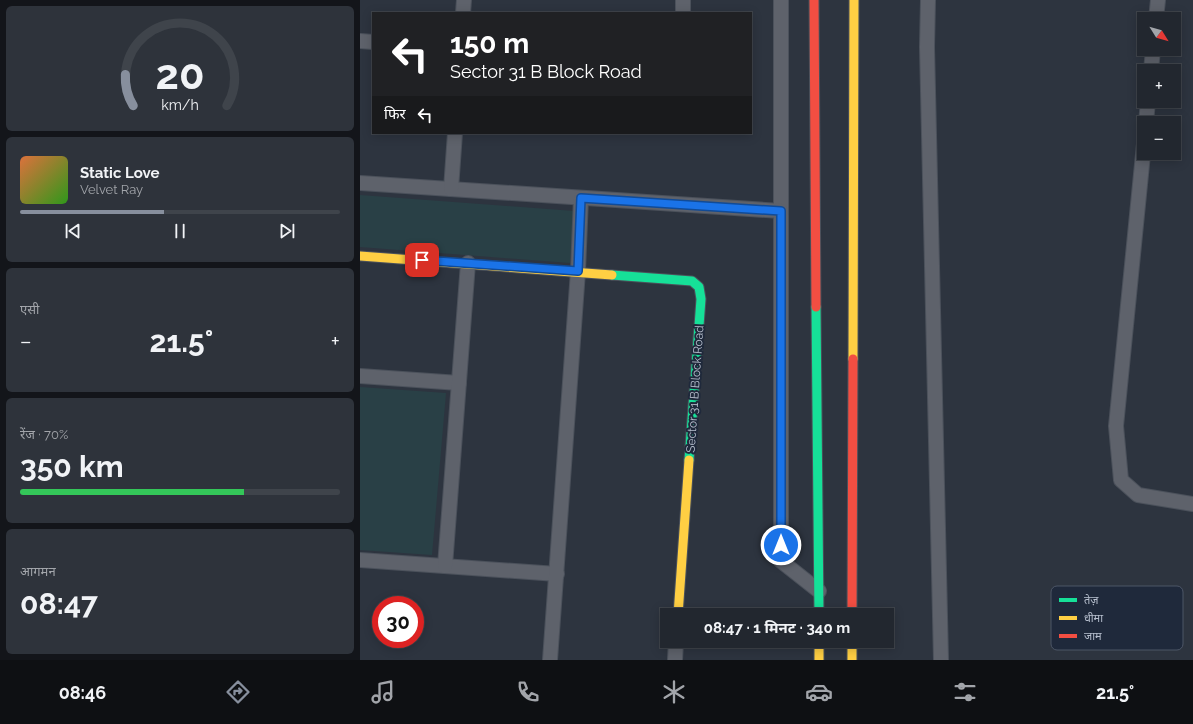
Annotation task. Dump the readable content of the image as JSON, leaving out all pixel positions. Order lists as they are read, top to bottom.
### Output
{
  "streets": {
    "street": ["Sector 31 B Block Road"]
  },
  "legend": ["तेज़", "धीमा", "जाम"],
  "north": "bottom right",
  "page": {
    "map_buttons": ["+", "−"],
    "turn": ["150 m", "Sector 31 B Block Road"],
    "then": "फिर",
    "song": ["Static Love", "Velvet Ray"],
    "tile": [
      "एसी",
      ["रेंज · 70%", "350 km"],
      ["आगमन", "08:47"]
    ],
    "heat": ["−", "21.5°", "+"],
    "limit": "30",
    "trip": "08:47 · 1 मिनट · 340 m",
    "tabs": ["08:46", "21.5°"],
    "gauge": ["20", "km/h"]
  }
}
